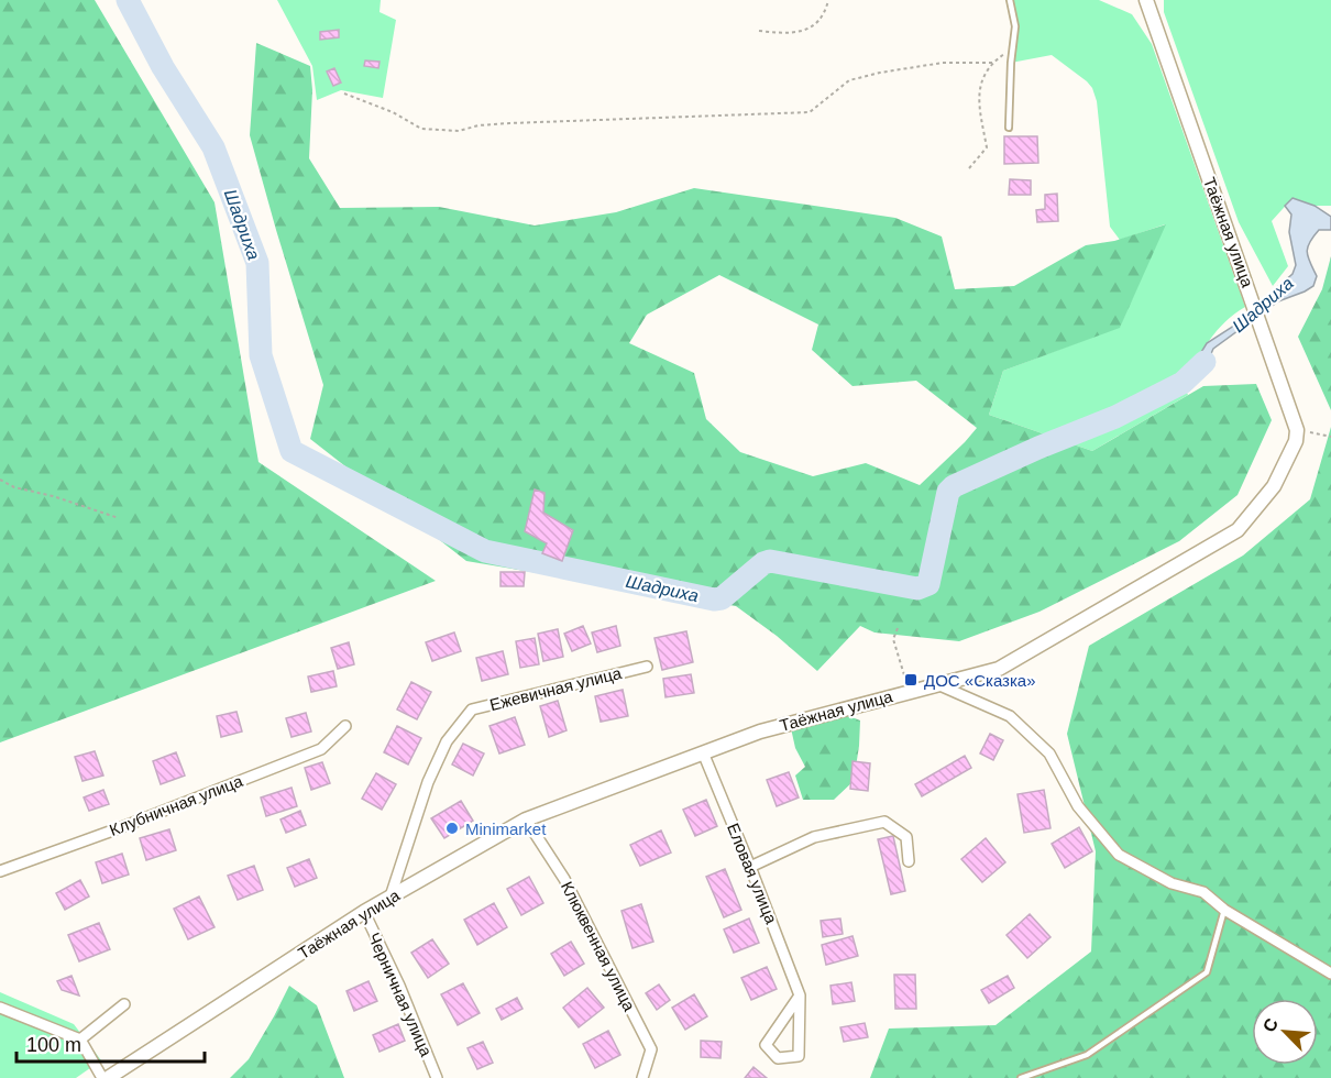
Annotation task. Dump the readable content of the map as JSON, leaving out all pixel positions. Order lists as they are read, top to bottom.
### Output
{
  "streets": {
    "street": [
      "Таёжная улица",
      "Ежевичная улица",
      "Клубничная улица",
      "Еловая улица",
      "Клюквенная улица",
      "Черничная улица"
    ]
  },
  "crossings": [
    ["Таёжная улица", "Ежевичная улица"],
    ["Таёжная улица", "Еловая улица"],
    ["Таёжная улица", "Клюквенная улица"],
    ["Таёжная улица", "Черничная улица"]
  ],
  "water": ["Шадриха"],
  "places": {
    "transit": ["ДОС «Сказка»"],
    "other": ["Minimarket"]
  },
  "scale_bar": "100 m",
  "north": "top left"
}
